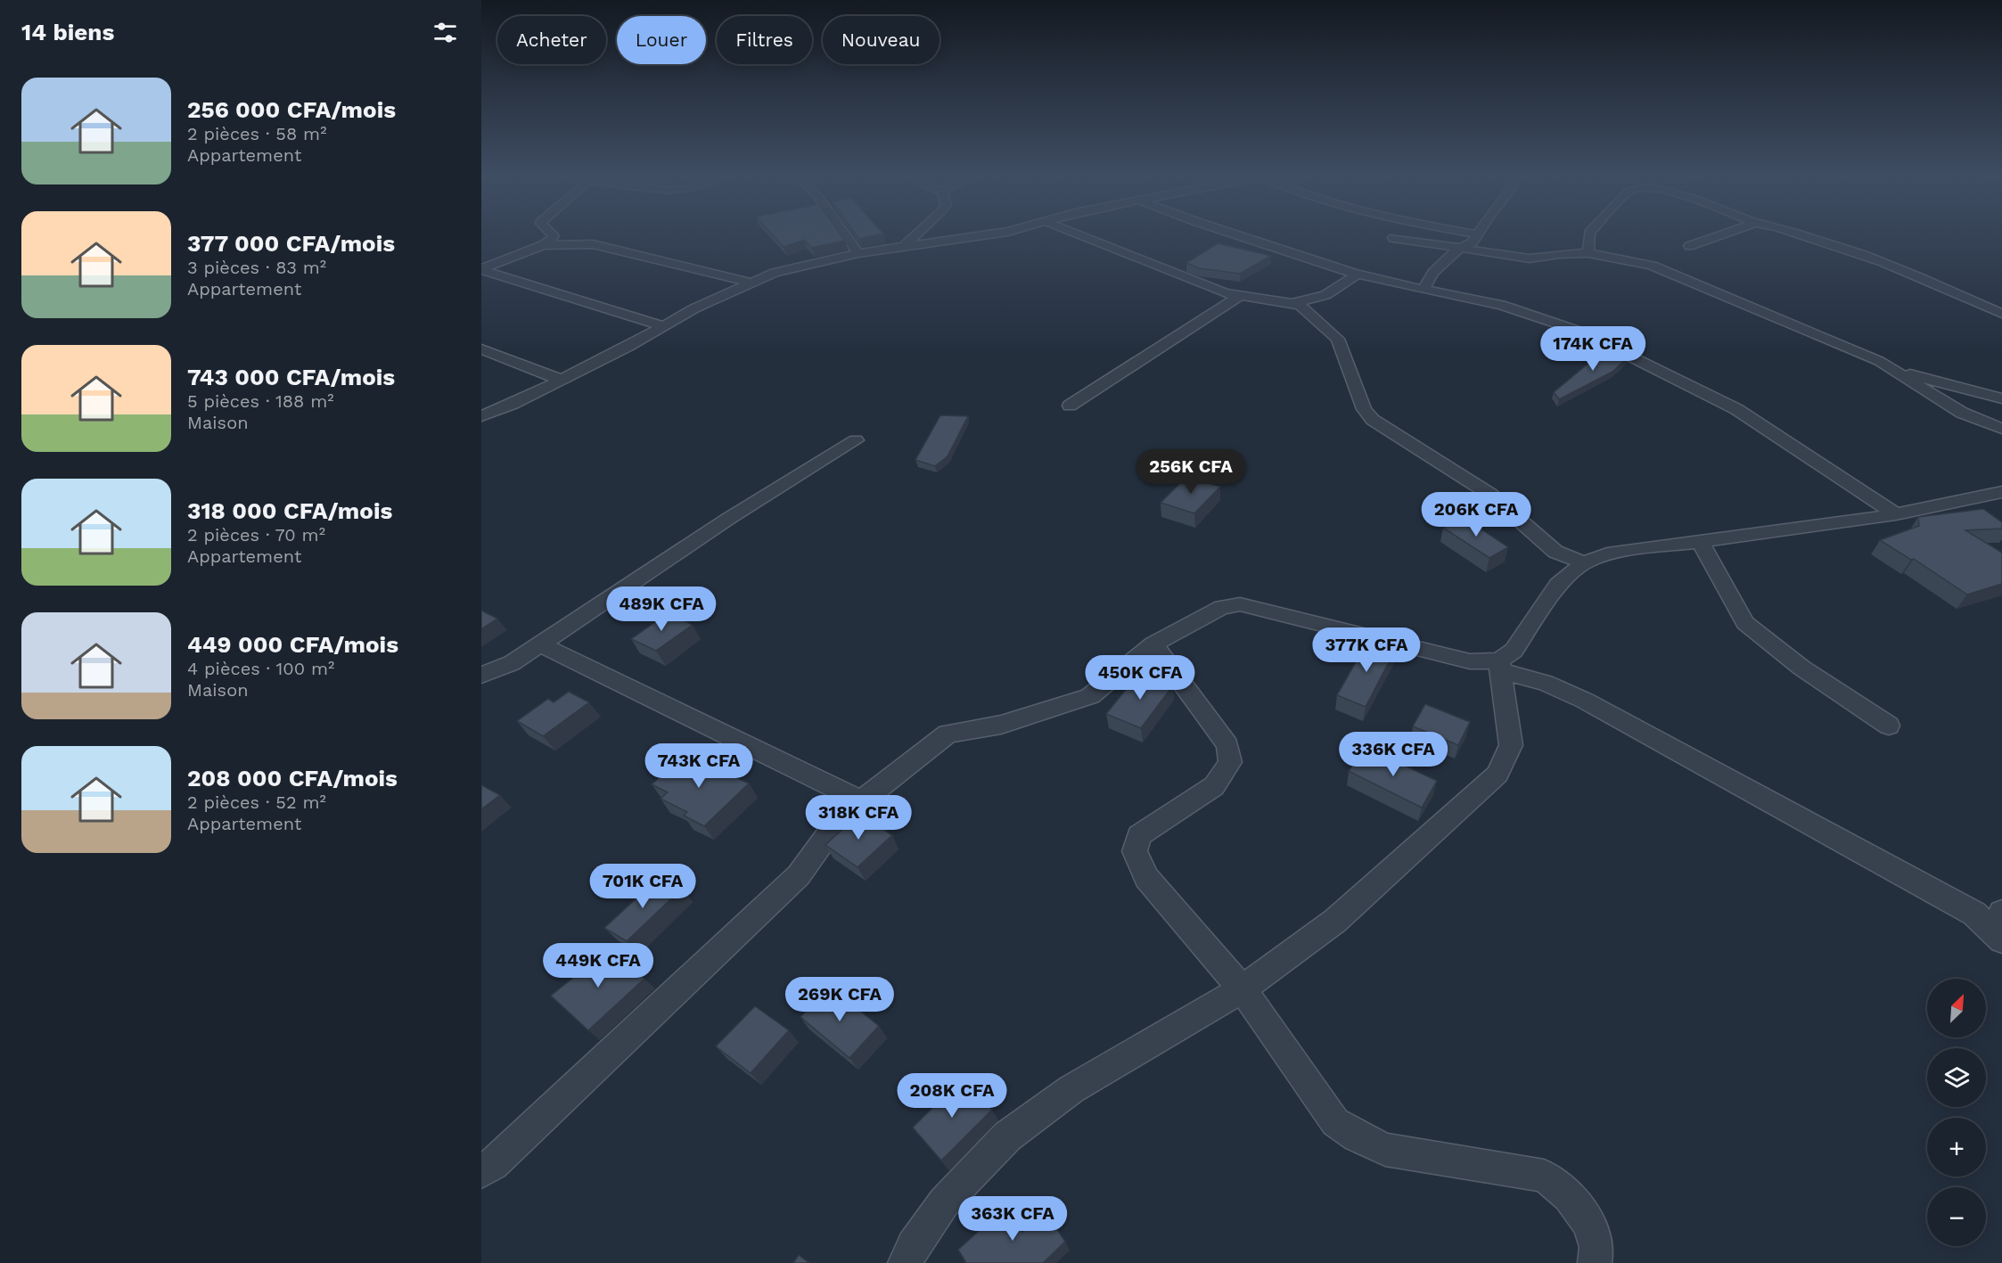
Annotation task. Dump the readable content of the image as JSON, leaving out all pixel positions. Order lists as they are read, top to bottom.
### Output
{
  "north": "top right",
  "page": {
    "heading": "14 biens",
    "chip": [
      "Acheter",
      "Louer",
      "Filtres",
      "Nouveau"
    ],
    "list": [
      {
        "name": "256 000 CFA/mois",
        "note": "2 pièces · 58 m² · Appartement"
      },
      {
        "name": "377 000 CFA/mois",
        "note": "3 pièces · 83 m² · Appartement"
      },
      {
        "name": "743 000 CFA/mois",
        "note": "5 pièces · 188 m² · Maison"
      },
      {
        "name": "318 000 CFA/mois",
        "note": "2 pièces · 70 m² · Appartement"
      },
      {
        "name": "449 000 CFA/mois",
        "note": "4 pièces · 100 m² · Maison"
      },
      {
        "name": "208 000 CFA/mois",
        "note": "2 pièces · 52 m² · Appartement"
      }
    ],
    "price": [
      "174K CFA",
      "256K CFA",
      "206K CFA",
      "489K CFA",
      "377K CFA",
      "450K CFA",
      "336K CFA",
      "743K CFA",
      "318K CFA",
      "701K CFA",
      "449K CFA",
      "269K CFA",
      "208K CFA",
      "363K CFA"
    ],
    "map_buttons": ["+", "−"]
  }
}
